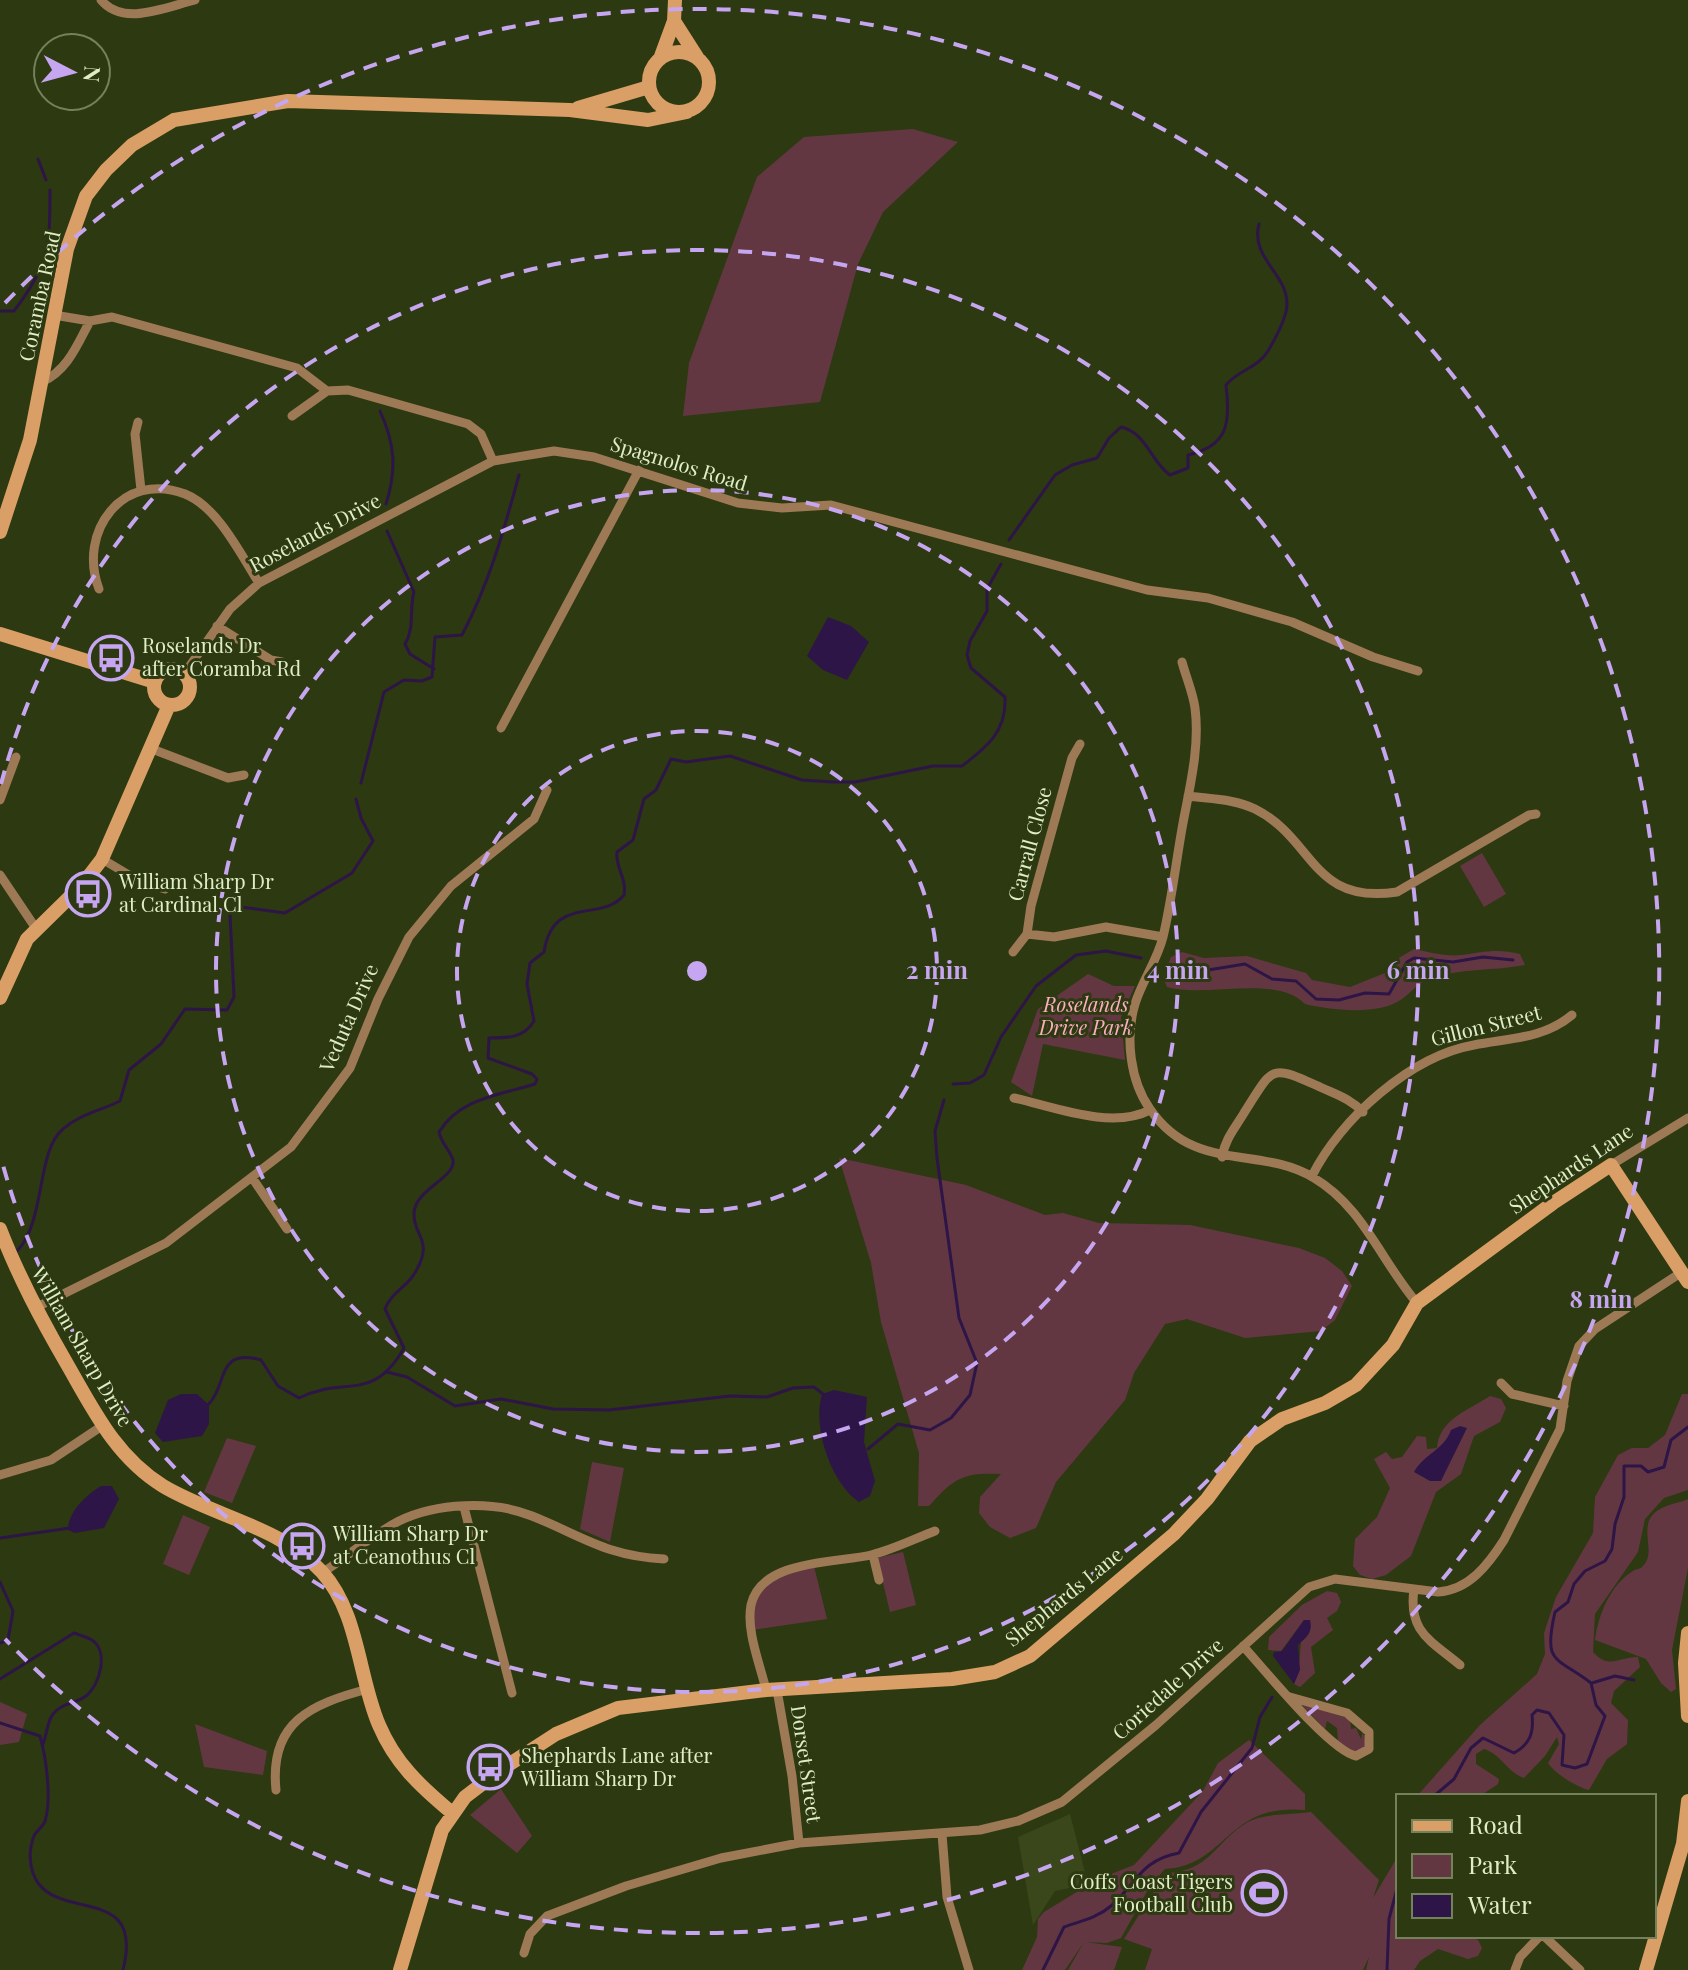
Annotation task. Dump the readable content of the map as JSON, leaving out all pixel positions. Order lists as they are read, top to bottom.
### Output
{
  "streets": {
    "street": [
      "Coramba Road",
      "Spagnolos Road",
      "Roselands Drive",
      "Carrall Close",
      "Veduta Drive",
      "Gillon Street",
      "Shephards Lane",
      "William Sharp Drive",
      "Coriedale Drive",
      "Dorset Street"
    ]
  },
  "crossings": [
    ["Spagnolos Road", "Roselands Drive"],
    ["Veduta Drive", "William Sharp Drive"],
    ["Shephards Lane", "William Sharp Drive"],
    ["Shephards Lane", "Dorset Street"],
    ["Coriedale Drive", "Dorset Street"]
  ],
  "parks": ["Roselands Drive Park"],
  "places": {
    "bus stop": [
      "Roselands Dr after Coramba Rd",
      "William Sharp Dr at Cardinal Cl",
      "William Sharp Dr at Ceanothus Cl",
      "Shephards Lane after William Sharp Dr"
    ],
    "sports": ["Coffs Coast Tigers Football Club"]
  },
  "legend": ["Road", "Park", "Water"],
  "north": "right",
  "rings": [
    "2 min",
    "4 min",
    "6 min",
    "8 min"
  ]
}
